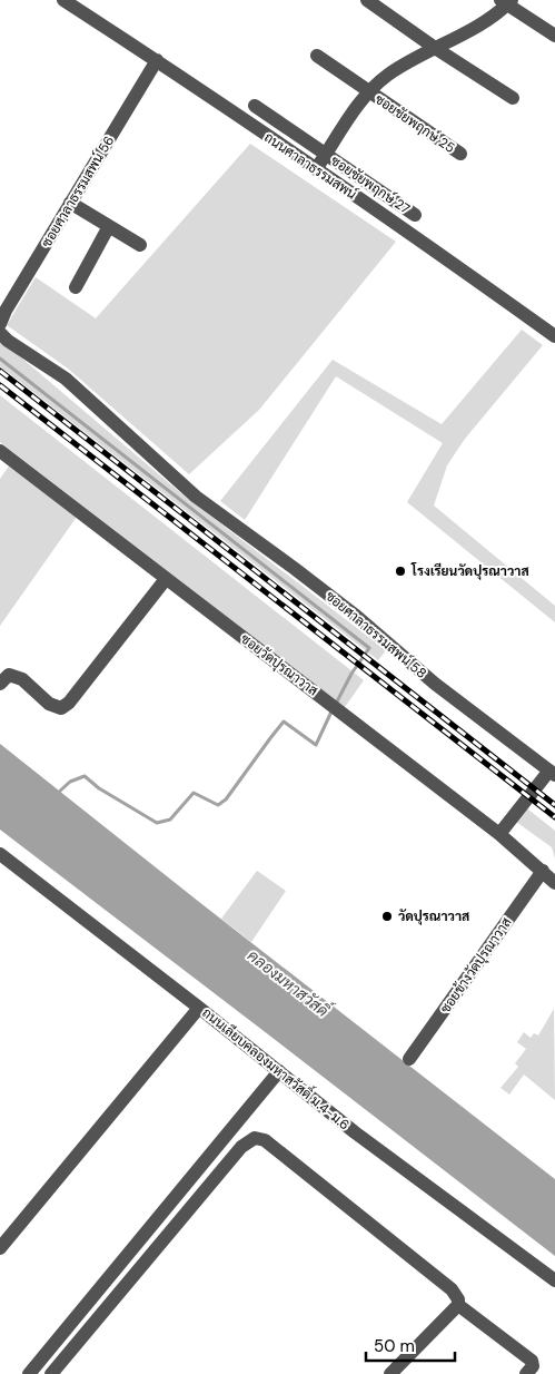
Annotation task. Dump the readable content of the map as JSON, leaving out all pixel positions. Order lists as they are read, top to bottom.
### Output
{
  "streets": {
    "street": [
      "ซอยชัยพฤกษ์ 25",
      "ถนนศาลาธรรมสพน์",
      "ซอยชัยพฤกษ์ 27",
      "ซอยศาลาธรรมสพน์ 56",
      "ซอยศาลาธรรมสพน์ 58",
      "ซอยวัดปุรณาวาส",
      "ซอยข้างวัดปุรณาวาส",
      "ถนนเลียบคลองมหาสวัสดิ์ ม.4-ม.6"
    ]
  },
  "crossings": [
    ["ถนนศาลาธรรมสพน์", "ซอยศาลาธรรมสพน์ 56"],
    ["ซอยวัดปุรณาวาส", "ซอยข้างวัดปุรณาวาส"]
  ],
  "water": ["คลองมหาสวัสดิ์"],
  "places": ["โรงเรียนวัดปุรณาวาส", "วัดปุรณาวาส"],
  "scale_bar": "50 m"
}
